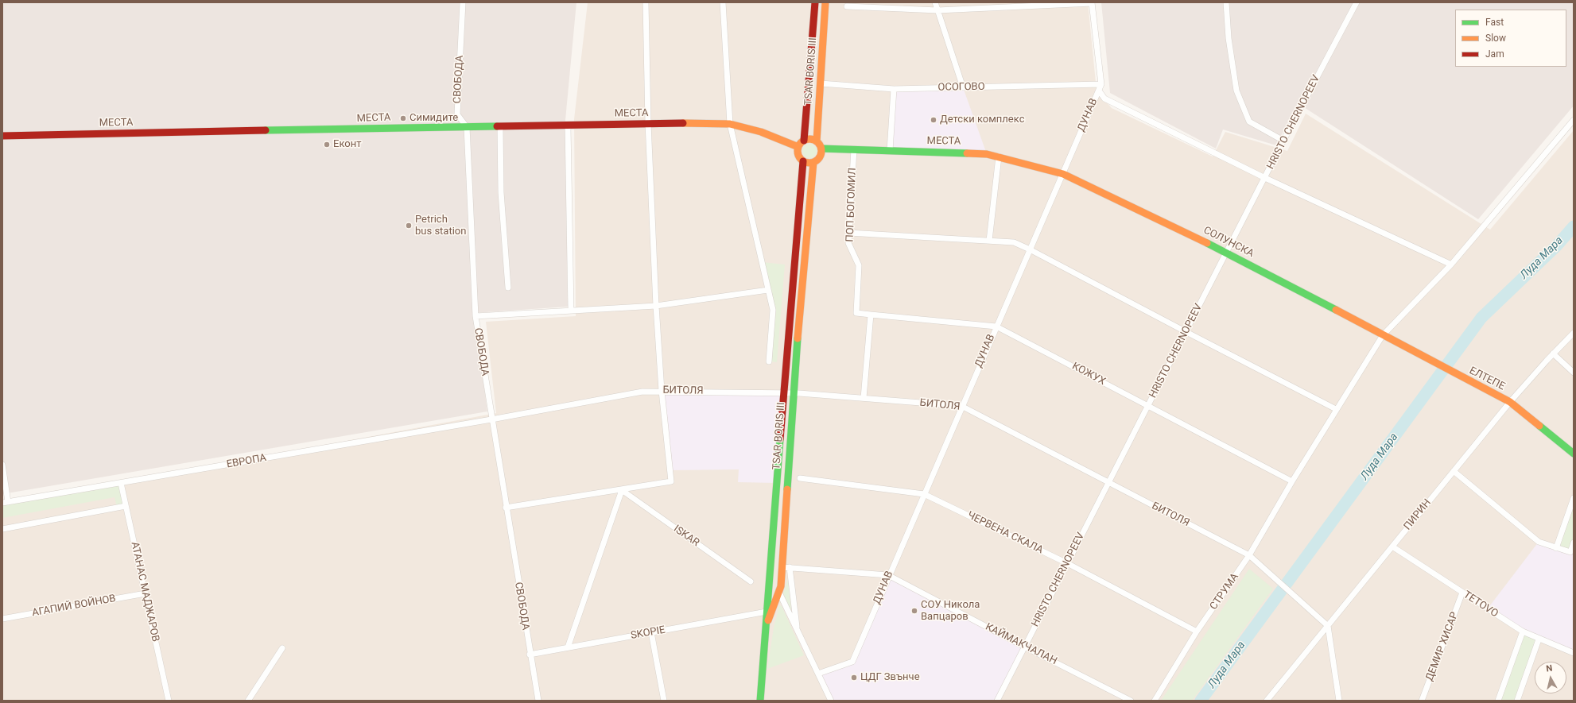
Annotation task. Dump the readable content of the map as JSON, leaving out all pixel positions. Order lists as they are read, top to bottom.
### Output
{
  "streets": {
    "main road": [
      "TSAR BORIS III",
      "МЕСТА",
      "СОЛУНСКА",
      "ЕЛТЕПЕ"
    ],
    "street": [
      "СВОБОДА",
      "ОСОГОВО",
      "ДУНАВ",
      "HRISTO CHERNOPEEV",
      "ПОП БОГОМИЛ",
      "КОЖУХ",
      "БИТОЛЯ",
      "ЕВРОПА",
      "ПИРИН",
      "ЧЕРВЕНА СКАЛА",
      "ISKAR",
      "АТАНАС МАДЖАРОВ",
      "СТРУМА",
      "TETOVO",
      "АГАПИЙ ВОЙНОВ",
      "SKOPIE",
      "КАЙМАКЧАЛАН",
      "ДЕМИР ХИСАР"
    ]
  },
  "crossings": [
    ["TSAR BORIS III", "ОСОГОВО"],
    ["TSAR BORIS III", "МЕСТА"],
    ["TSAR BORIS III", "ДУНАВ"],
    ["TSAR BORIS III", "БИТОЛЯ"],
    ["TSAR BORIS III", "SKOPIE"],
    ["TSAR BORIS III", "КАЙМАКЧАЛАН"],
    ["СВОБОДА", "МЕСТА"],
    ["СВОБОДА", "БИТОЛЯ"],
    ["СВОБОДА", "ЕВРОПА"],
    ["СВОБОДА", "SKOPIE"],
    ["ОСОГОВО", "ДУНАВ"],
    ["МЕСТА", "ДУНАВ"],
    ["МЕСТА", "ПОП БОГОМИЛ"],
    ["МЕСТА", "СОЛУНСКА"],
    ["ДУНАВ", "СОЛУНСКА"],
    ["ДУНАВ", "КОЖУХ"],
    ["ДУНАВ", "БИТОЛЯ"],
    ["ДУНАВ", "ЧЕРВЕНА СКАЛА"],
    ["ДУНАВ", "КАЙМАКЧАЛАН"],
    ["HRISTO CHERNOPEEV", "СОЛУНСКА"],
    ["HRISTO CHERNOPEEV", "КОЖУХ"],
    ["HRISTO CHERNOPEEV", "БИТОЛЯ"],
    ["HRISTO CHERNOPEEV", "ЧЕРВЕНА СКАЛА"],
    ["HRISTO CHERNOPEEV", "КАЙМАКЧАЛАН"],
    ["ПОП БОГОМИЛ", "КОЖУХ"],
    ["СОЛУНСКА", "ЕЛТЕПЕ"],
    ["СОЛУНСКА", "СТРУМА"],
    ["КОЖУХ", "СТРУМА"],
    ["ЕЛТЕПЕ", "ПИРИН"],
    ["ЕЛТЕПЕ", "СТРУМА"],
    ["БИТОЛЯ", "ЕВРОПА"],
    ["БИТОЛЯ", "ПИРИН"],
    ["БИТОЛЯ", "СТРУМА"],
    ["ЕВРОПА", "АТАНАС МАДЖАРОВ"],
    ["ПИРИН", "TETOVO"],
    ["ЧЕРВЕНА СКАЛА", "СТРУМА"],
    ["АТАНАС МАДЖАРОВ", "АГАПИЙ ВОЙНОВ"],
    ["TETOVO", "ДЕМИР ХИСАР"]
  ],
  "water": ["Луда Мара"],
  "places": [
    "Симидите",
    "Детски комплекс",
    "Еконт",
    "Petrich bus station",
    "СОУ Никола Вапцаров",
    "ЦДГ Звънче"
  ],
  "legend": ["Fast", "Slow", "Jam"],
  "north": "top"
}
